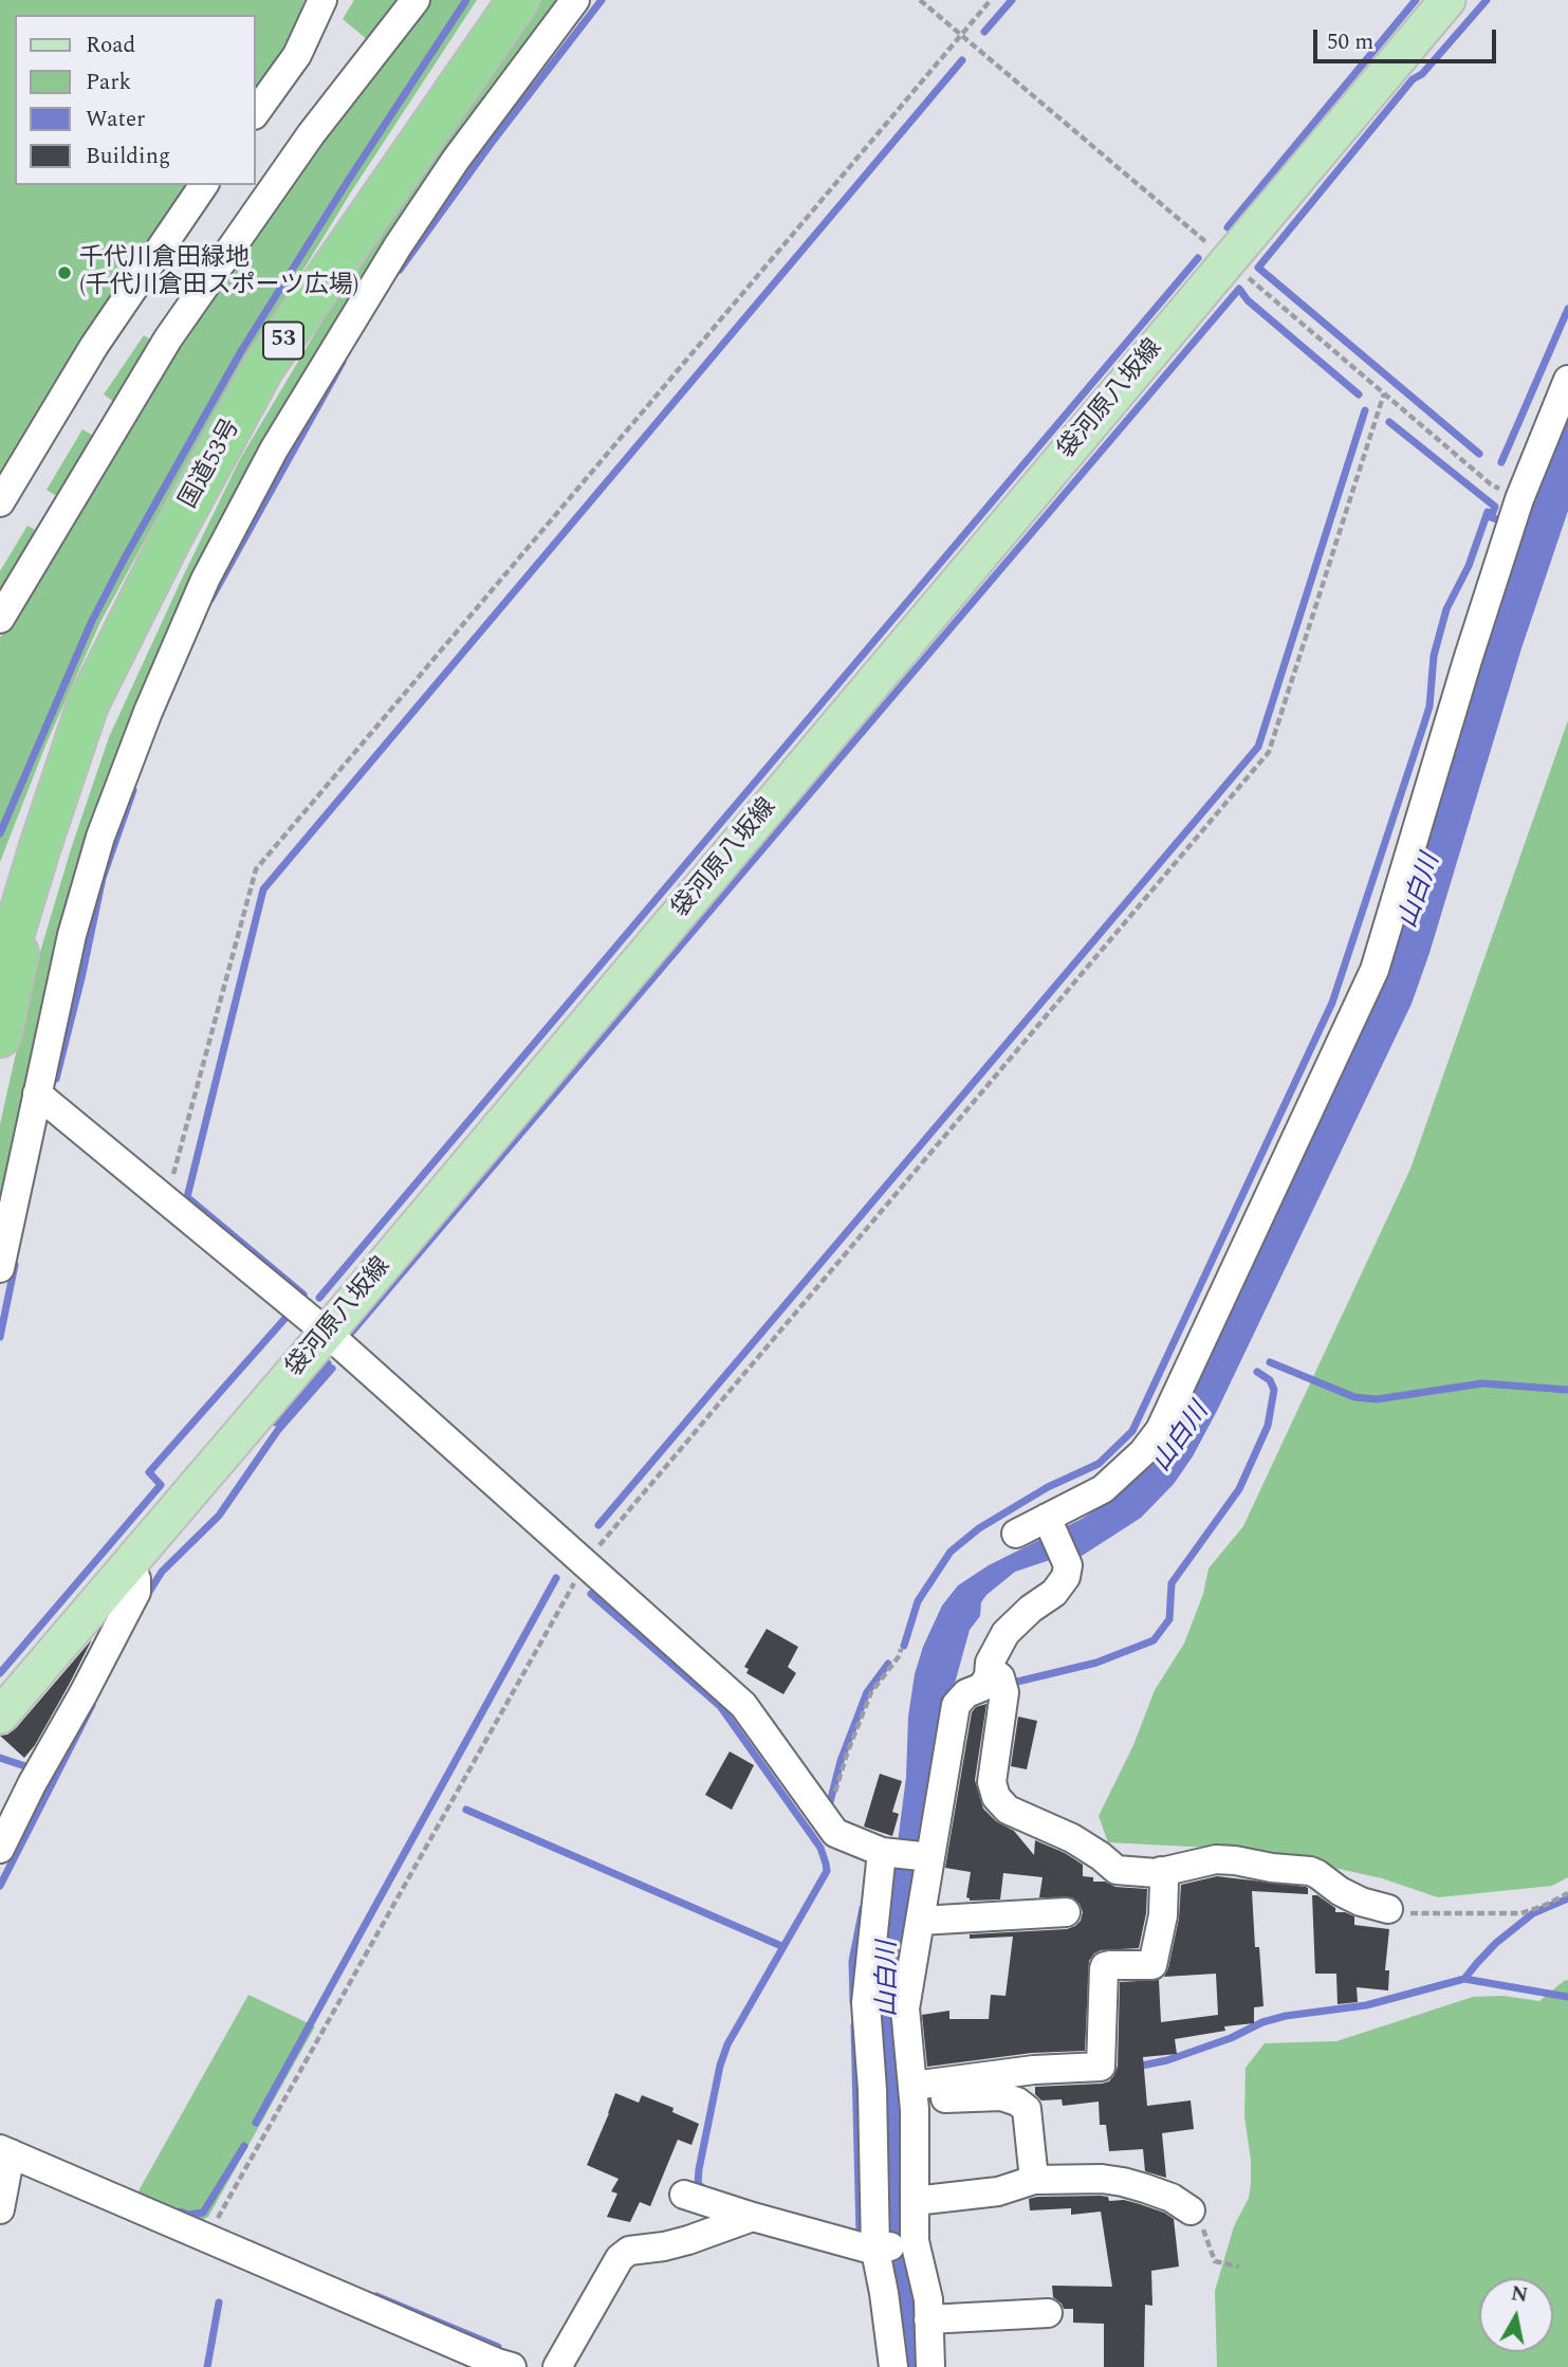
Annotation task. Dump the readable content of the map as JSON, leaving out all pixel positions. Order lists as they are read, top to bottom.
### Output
{
  "streets": {
    "highway": ["53", "国道53号"],
    "main road": ["袋河原八坂線"]
  },
  "water": ["山白川"],
  "places": ["千代川倉田緑地 (千代川倉田スポーツ広場)"],
  "legend": [
    "Road",
    "Park",
    "Water",
    "Building"
  ],
  "scale_bar": "50 m",
  "north": "top"
}
